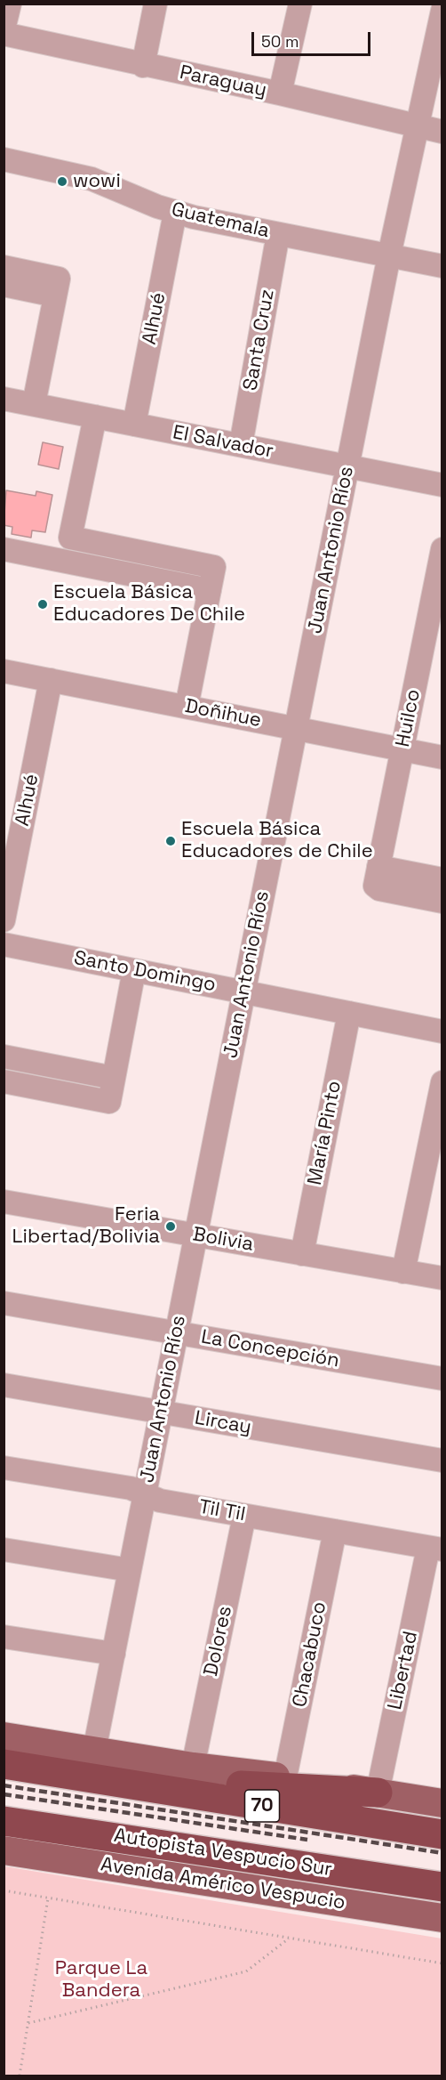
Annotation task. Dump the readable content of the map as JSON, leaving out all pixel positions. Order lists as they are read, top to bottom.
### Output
{
  "streets": {
    "highway": ["70", "Autopista Vespucio Sur"],
    "main road": ["Avenida Américo Vespucio"],
    "street": [
      "Paraguay",
      "Guatemala",
      "Alhué",
      "Santa Cruz",
      "El Salvador",
      "Juan Antonio Ríos",
      "Doñihue",
      "Huilco",
      "Santo Domingo",
      "María Pinto",
      "Bolivia",
      "La Concepción",
      "Lircay",
      "Til Til",
      "Dolores",
      "Chacabuco",
      "Libertad"
    ]
  },
  "crossings": [
    ["Paraguay", "Juan Antonio Ríos"],
    ["Guatemala", "Alhué"],
    ["Guatemala", "Santa Cruz"],
    ["Guatemala", "Juan Antonio Ríos"],
    ["Alhué", "El Salvador"],
    ["Alhué", "Doñihue"],
    ["Santa Cruz", "El Salvador"],
    ["El Salvador", "Juan Antonio Ríos"],
    ["Juan Antonio Ríos", "Doñihue"],
    ["Juan Antonio Ríos", "Santo Domingo"],
    ["Juan Antonio Ríos", "Bolivia"],
    ["Juan Antonio Ríos", "La Concepción"],
    ["Juan Antonio Ríos", "Lircay"],
    ["Juan Antonio Ríos", "Til Til"],
    ["Doñihue", "Huilco"],
    ["Santo Domingo", "María Pinto"],
    ["María Pinto", "Bolivia"],
    ["Til Til", "Dolores"],
    ["Til Til", "Chacabuco"],
    ["Til Til", "Libertad"]
  ],
  "parks": ["Parque La Bandera"],
  "places": [
    "wowi",
    "Escuela Básica Educadores De Chile",
    "Escuela Básica Educadores de Chile",
    "Feria Libertad/Bolivia"
  ],
  "scale_bar": "50 m"
}
